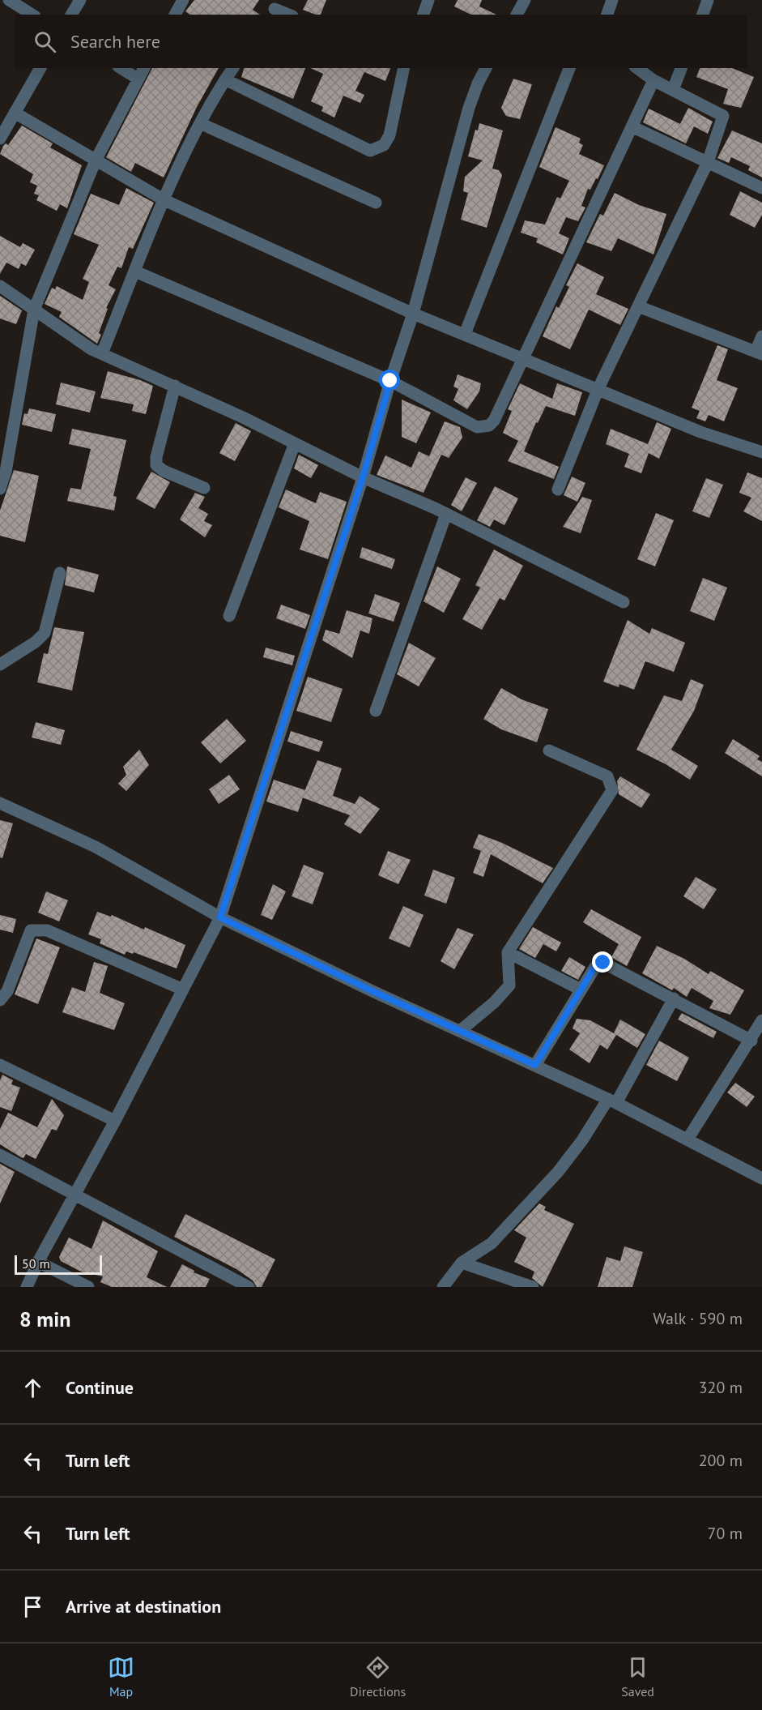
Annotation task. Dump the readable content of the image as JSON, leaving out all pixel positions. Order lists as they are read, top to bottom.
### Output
{
  "scale_bar": "50 m",
  "page": {
    "search": "Search here",
    "scale": "50 m",
    "heading": ["8 min", "Walk · 590 m"],
    "list": [
      ["Continue", "320 m"],
      ["Turn left", "200 m"],
      ["Turn left", "70 m"],
      "Arrive at destination"
    ],
    "nav": ["Map", "Directions", "Saved"]
  }
}
